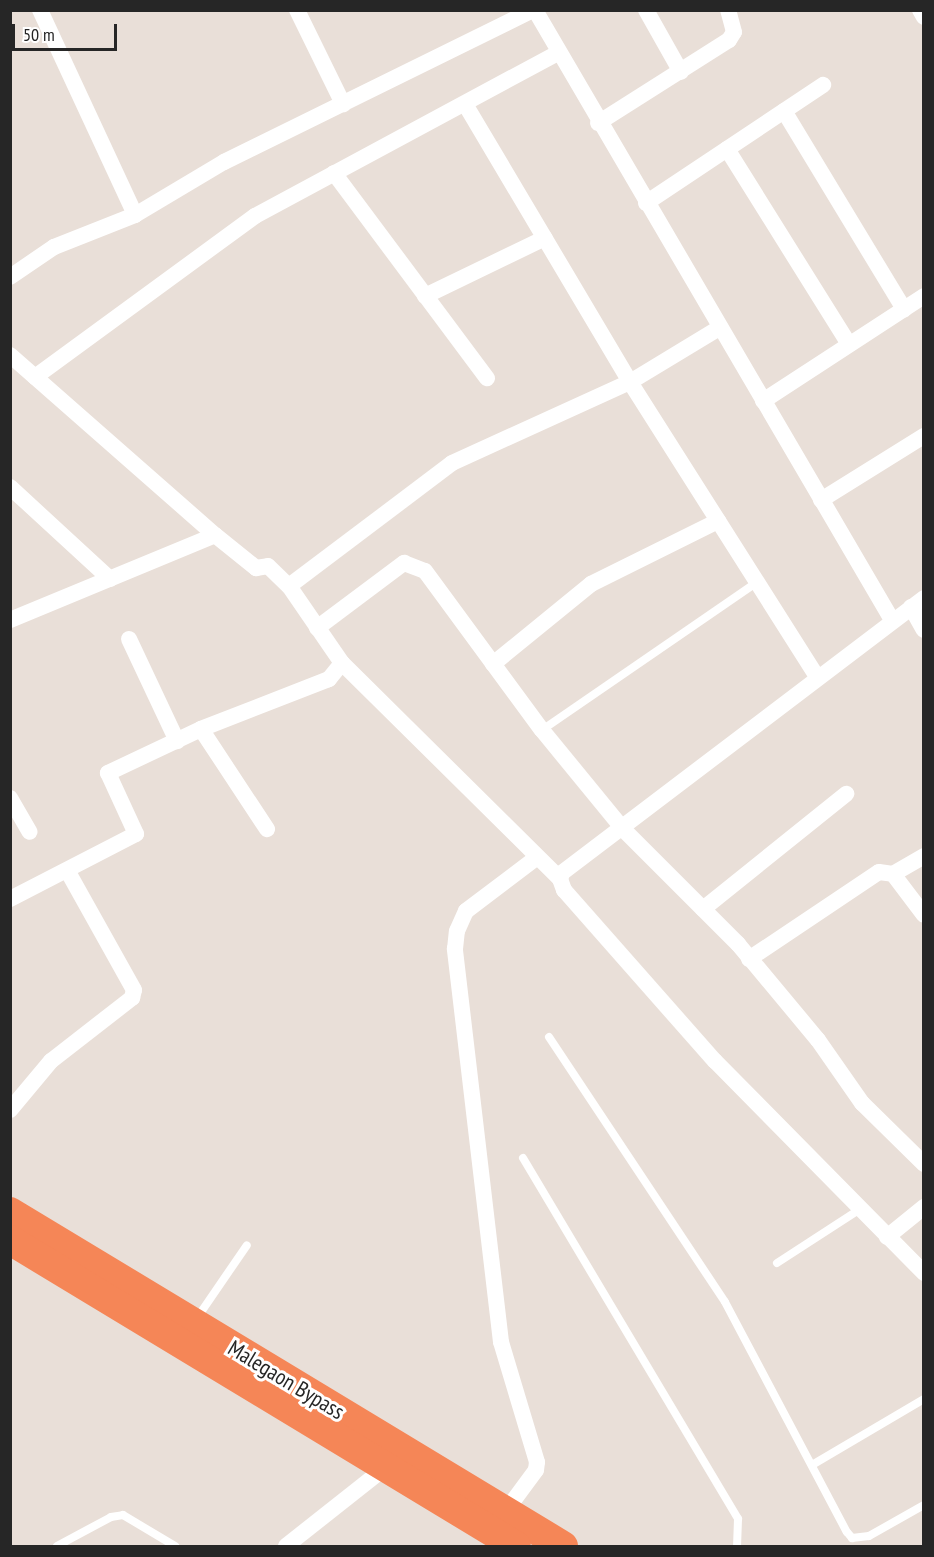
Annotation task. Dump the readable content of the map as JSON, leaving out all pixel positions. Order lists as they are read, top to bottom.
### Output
{
  "streets": {
    "highway": ["Malegaon Bypass"]
  },
  "scale_bar": "50 m"
}
